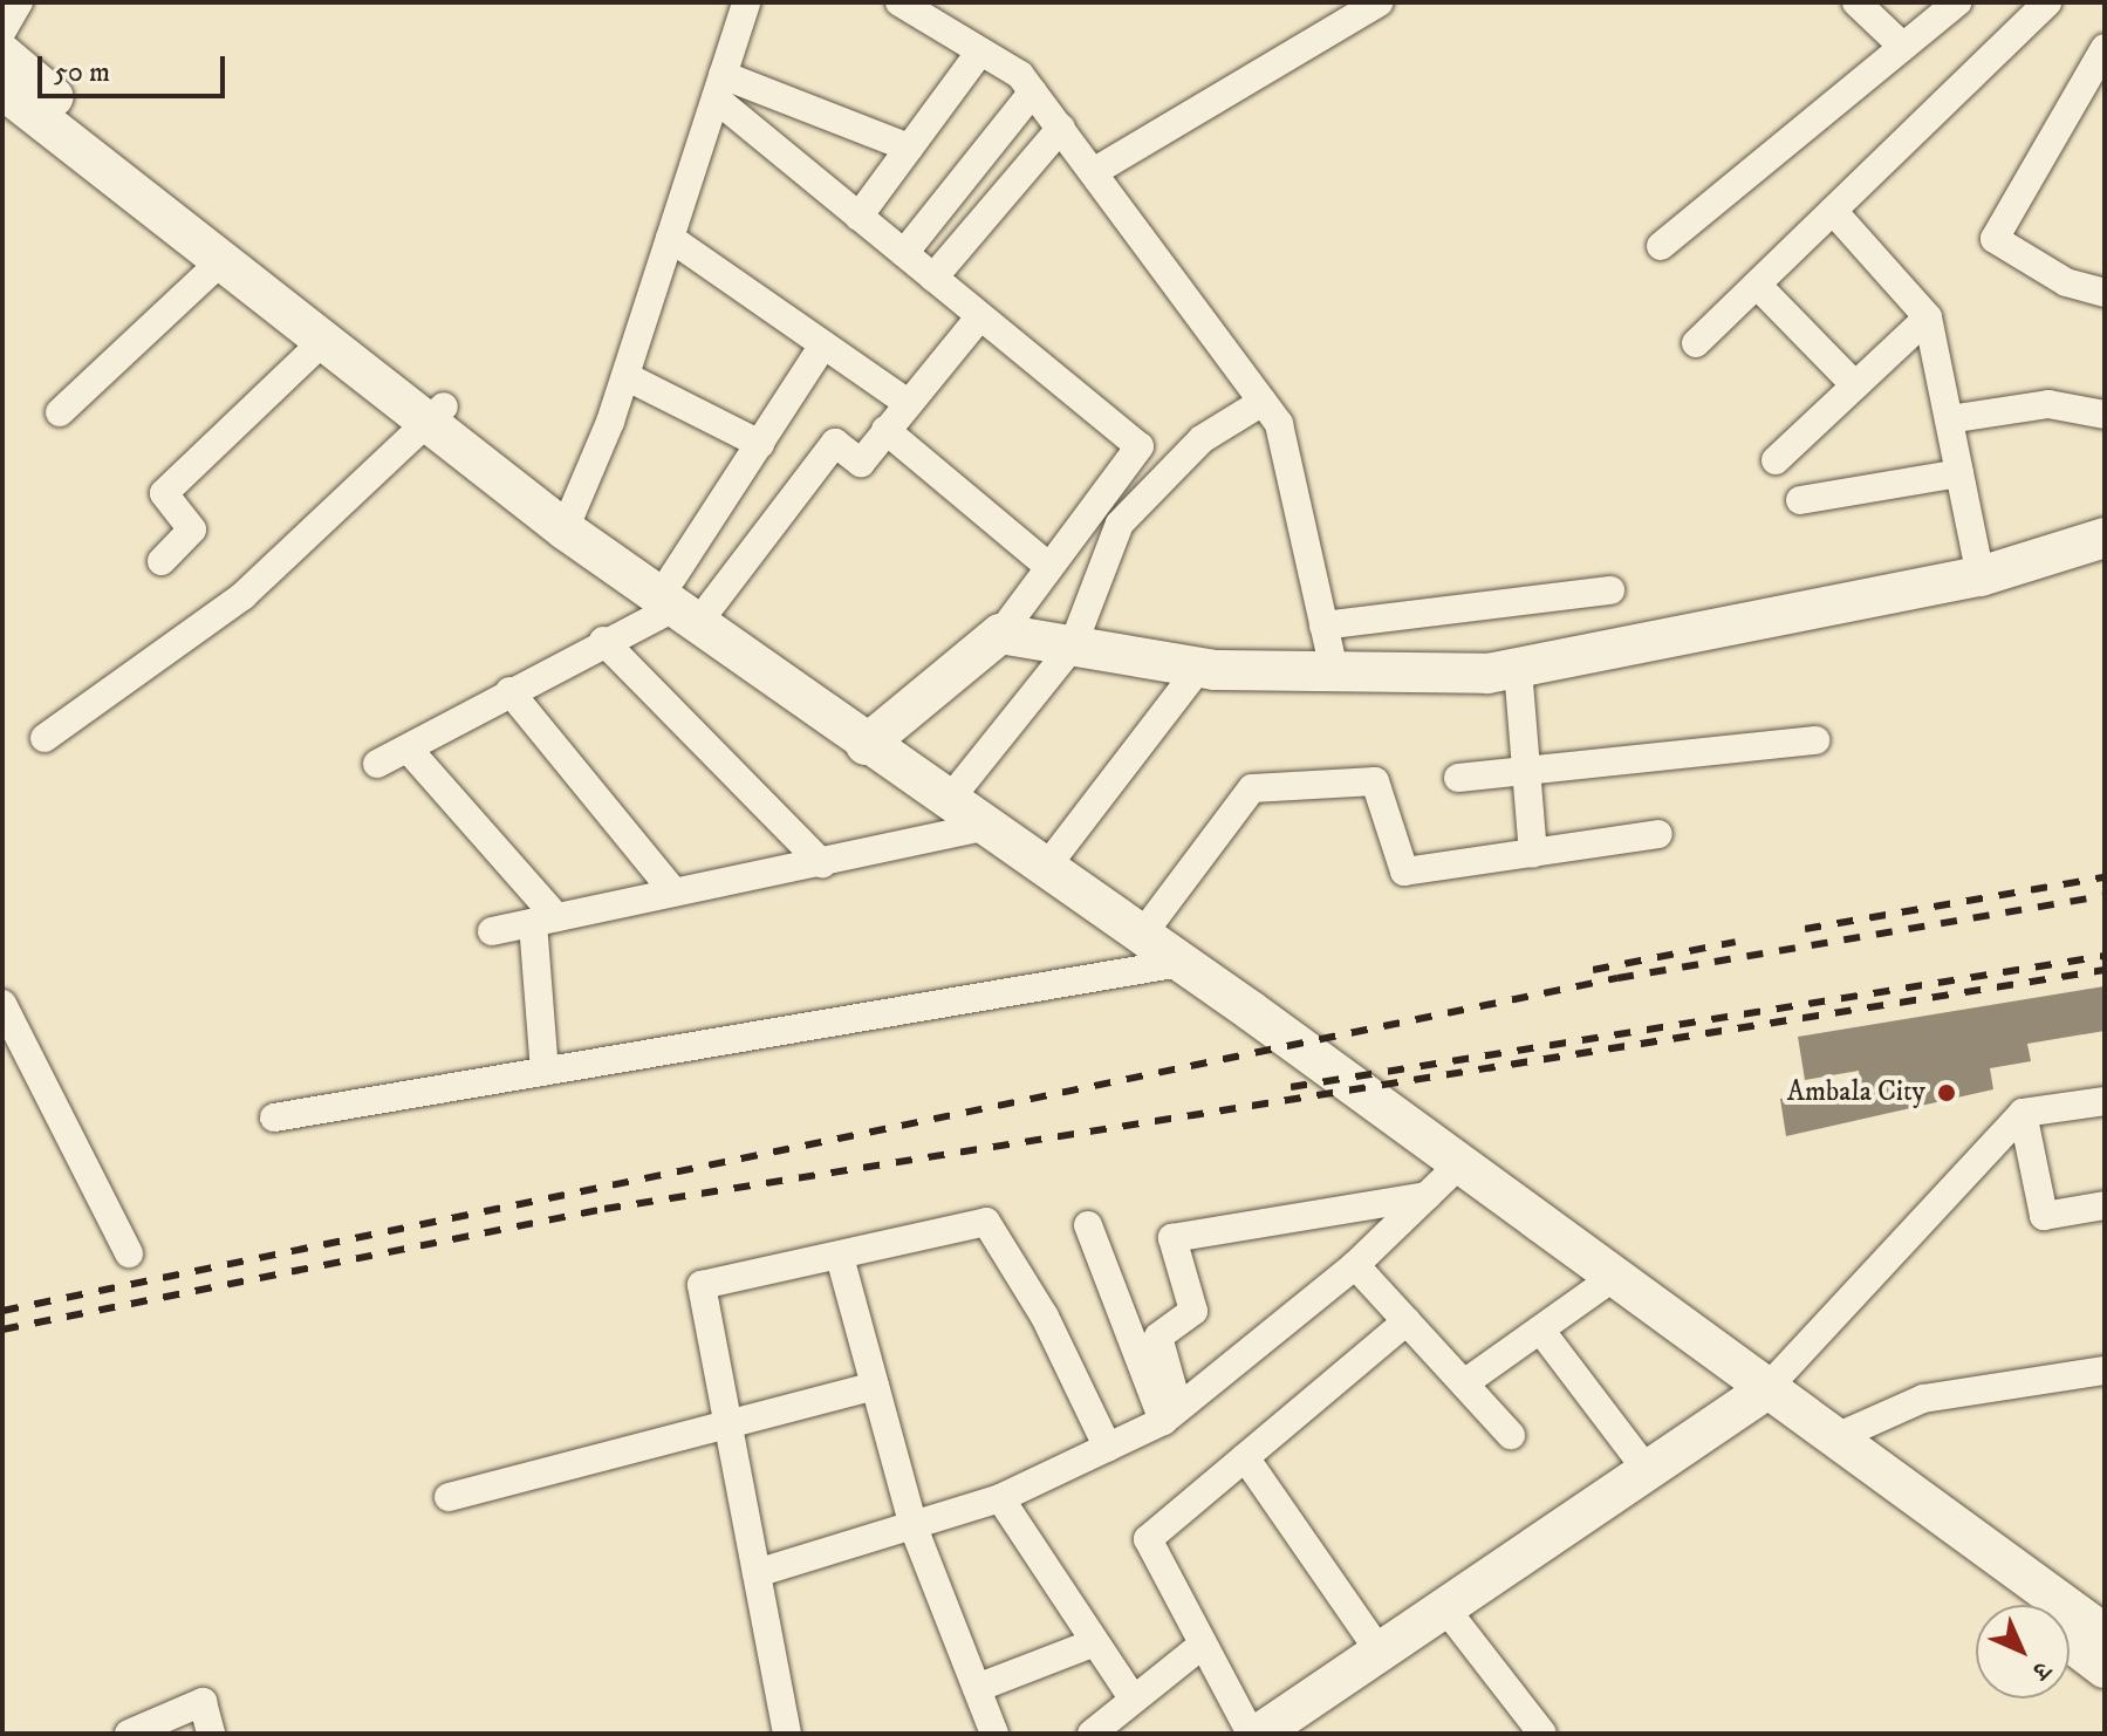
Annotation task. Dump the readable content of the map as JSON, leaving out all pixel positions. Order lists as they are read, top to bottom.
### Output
{
  "places": ["Ambala City"],
  "scale_bar": "50 m",
  "north": "bottom right"
}
